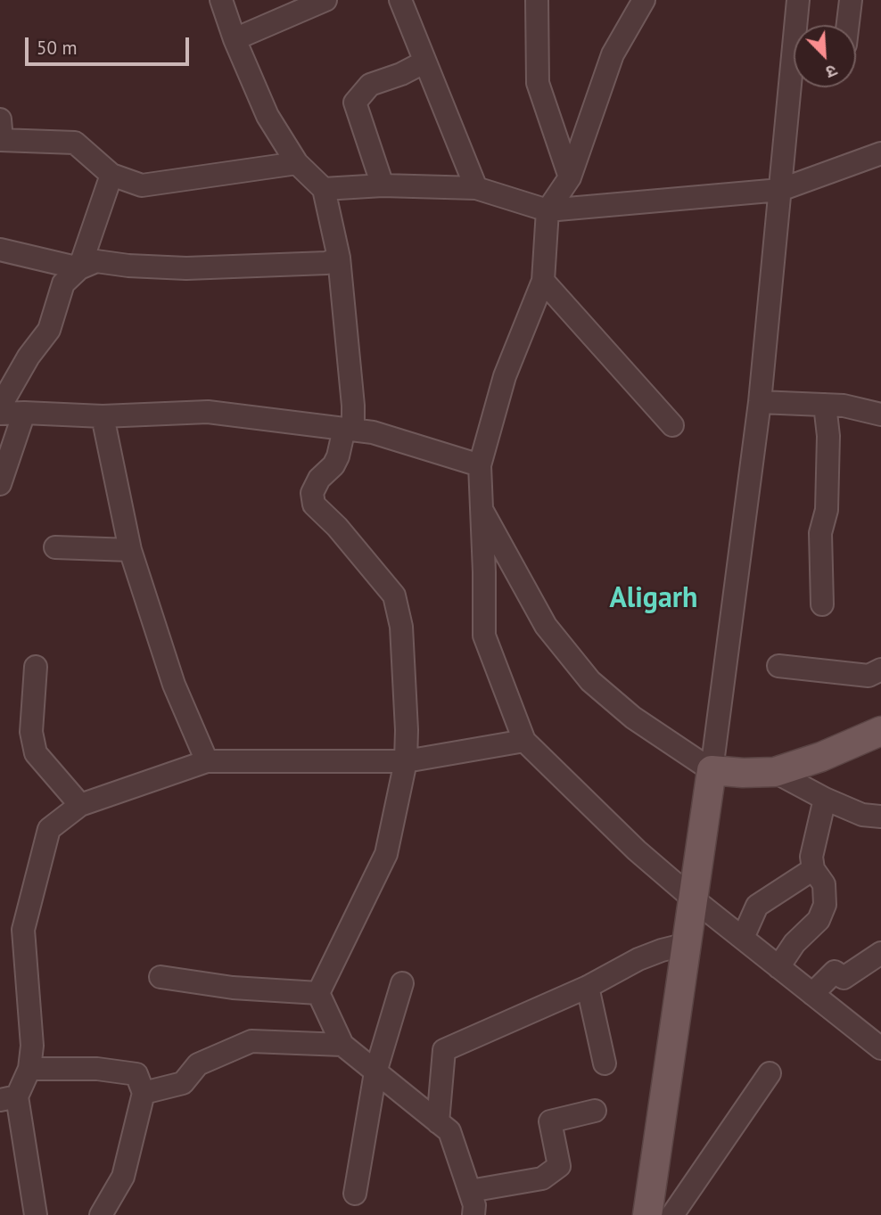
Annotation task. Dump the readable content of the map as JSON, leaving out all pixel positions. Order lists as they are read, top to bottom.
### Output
{
  "districts": ["Aligarh"],
  "scale_bar": "50 m",
  "north": "bottom right"
}
